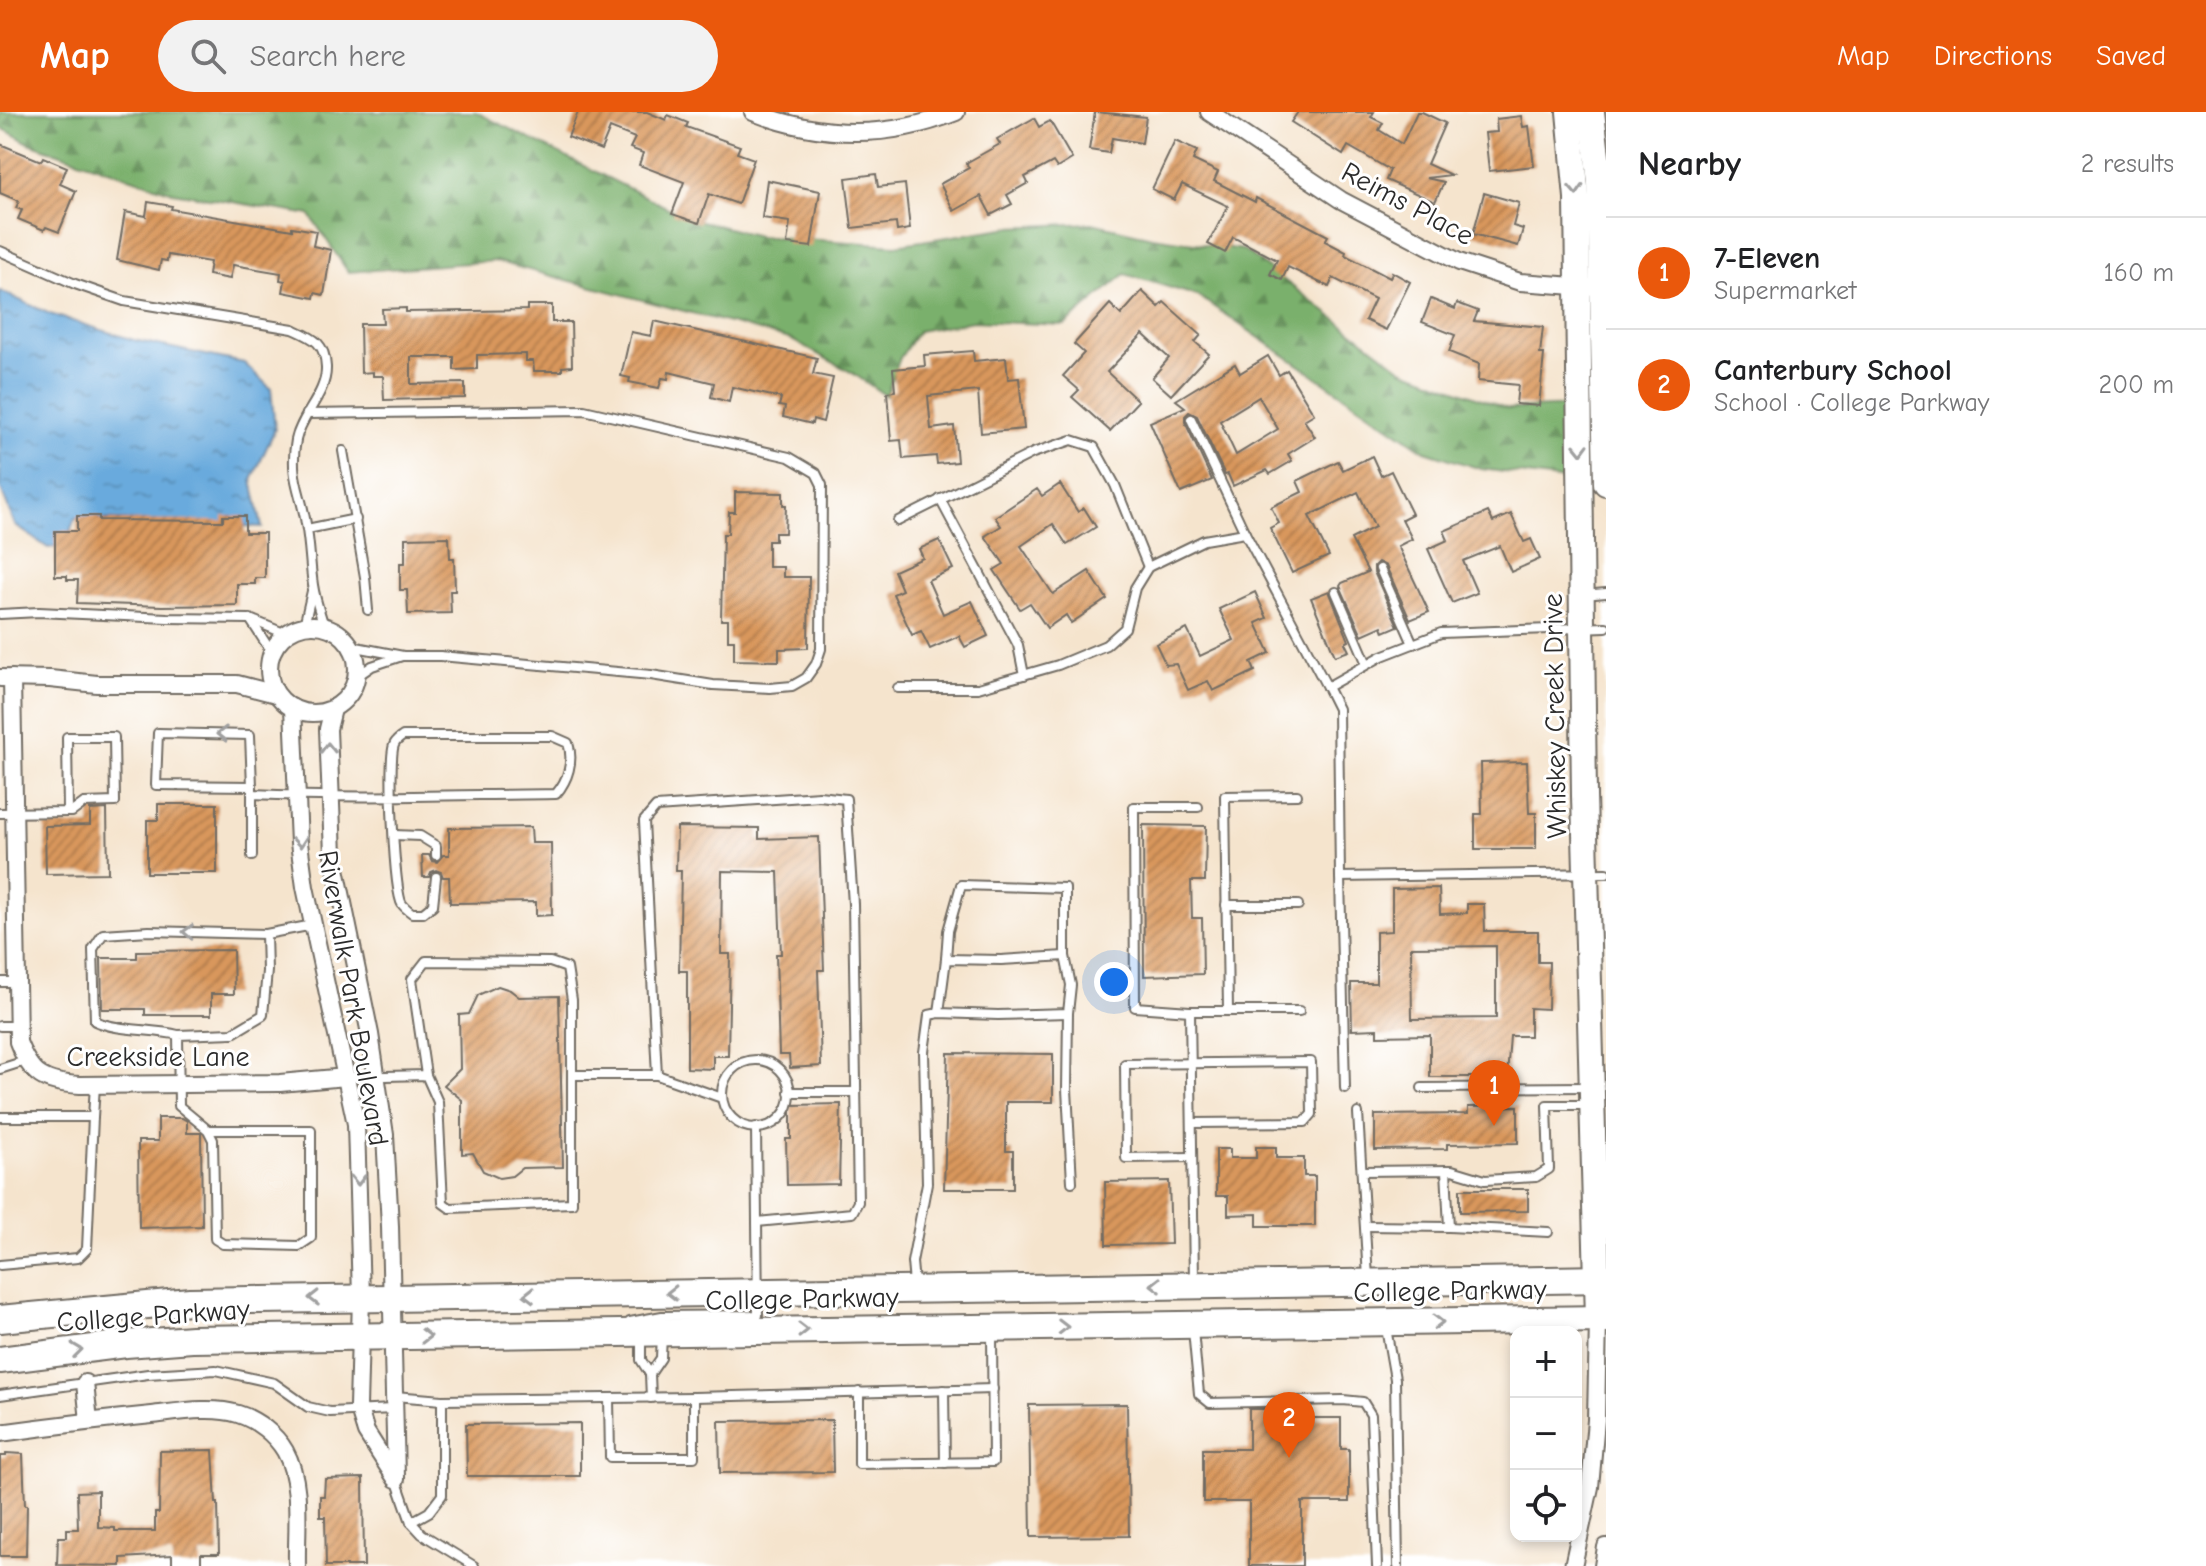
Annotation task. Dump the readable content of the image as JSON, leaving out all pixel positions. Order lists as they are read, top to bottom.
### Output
{
  "streets": {
    "main road": ["College Parkway"],
    "street": [
      "Reims Place",
      "Whiskey Creek Drive",
      "Riverwalk Park Boulevard",
      "Creekside Lane"
    ]
  },
  "crossings": [
    ["Reims Place", "Whiskey Creek Drive"],
    ["Whiskey Creek Drive", "College Parkway"],
    ["Riverwalk Park Boulevard", "Creekside Lane"],
    ["Riverwalk Park Boulevard", "College Parkway"]
  ],
  "page": {
    "header": "Map",
    "search": "Search here",
    "nav": ["Map", "Directions", "Saved"],
    "heading": ["Nearby", "2 results"],
    "list": [
      {
        "mark": "1",
        "name": "7-Eleven",
        "note": "Supermarket",
        "value": "160 m"
      },
      {
        "mark": "2",
        "name": "Canterbury School",
        "note": "School · College Parkway",
        "value": "200 m"
      }
    ],
    "pins": ["1", "2"],
    "map_buttons": ["+", "−"]
  }
}
